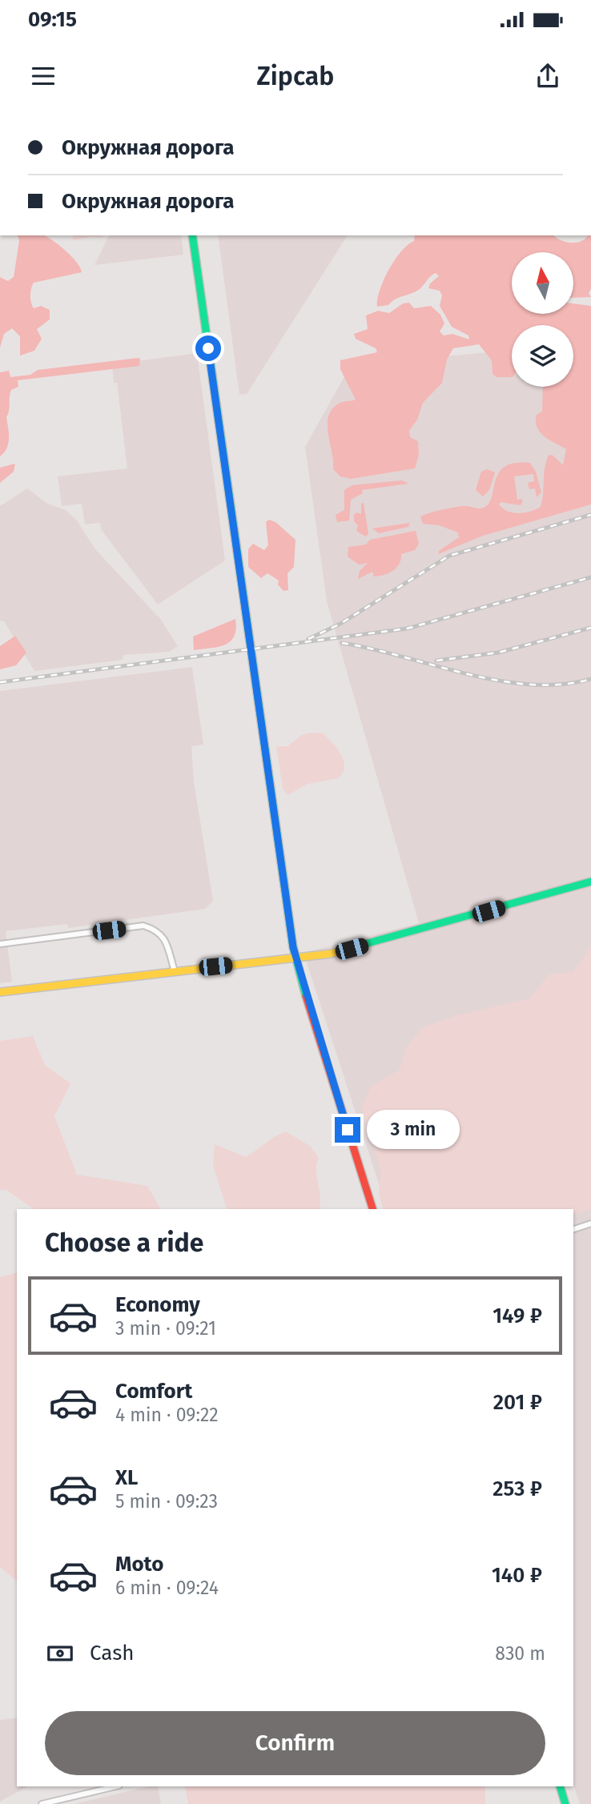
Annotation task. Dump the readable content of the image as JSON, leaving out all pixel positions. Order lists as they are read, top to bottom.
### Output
{
  "north": "top",
  "page": {
    "status": "09:15",
    "header": "Zipcab",
    "banner": ["Окружная дорога", "Окружная дорога"],
    "bubble": "3 min",
    "heading": "Choose a ride",
    "list": [
      {
        "name": "Economy",
        "note": "3 min · 09:21",
        "value": "149 ₽"
      },
      {
        "name": "Comfort",
        "note": "4 min · 09:22",
        "value": "201 ₽"
      },
      {
        "name": "XL",
        "note": "5 min · 09:23",
        "value": "253 ₽"
      },
      {
        "name": "Moto",
        "note": "6 min · 09:24",
        "value": "140 ₽"
      }
    ],
    "pay": ["Cash", "830 m"],
    "buttons": "Confirm"
  }
}
